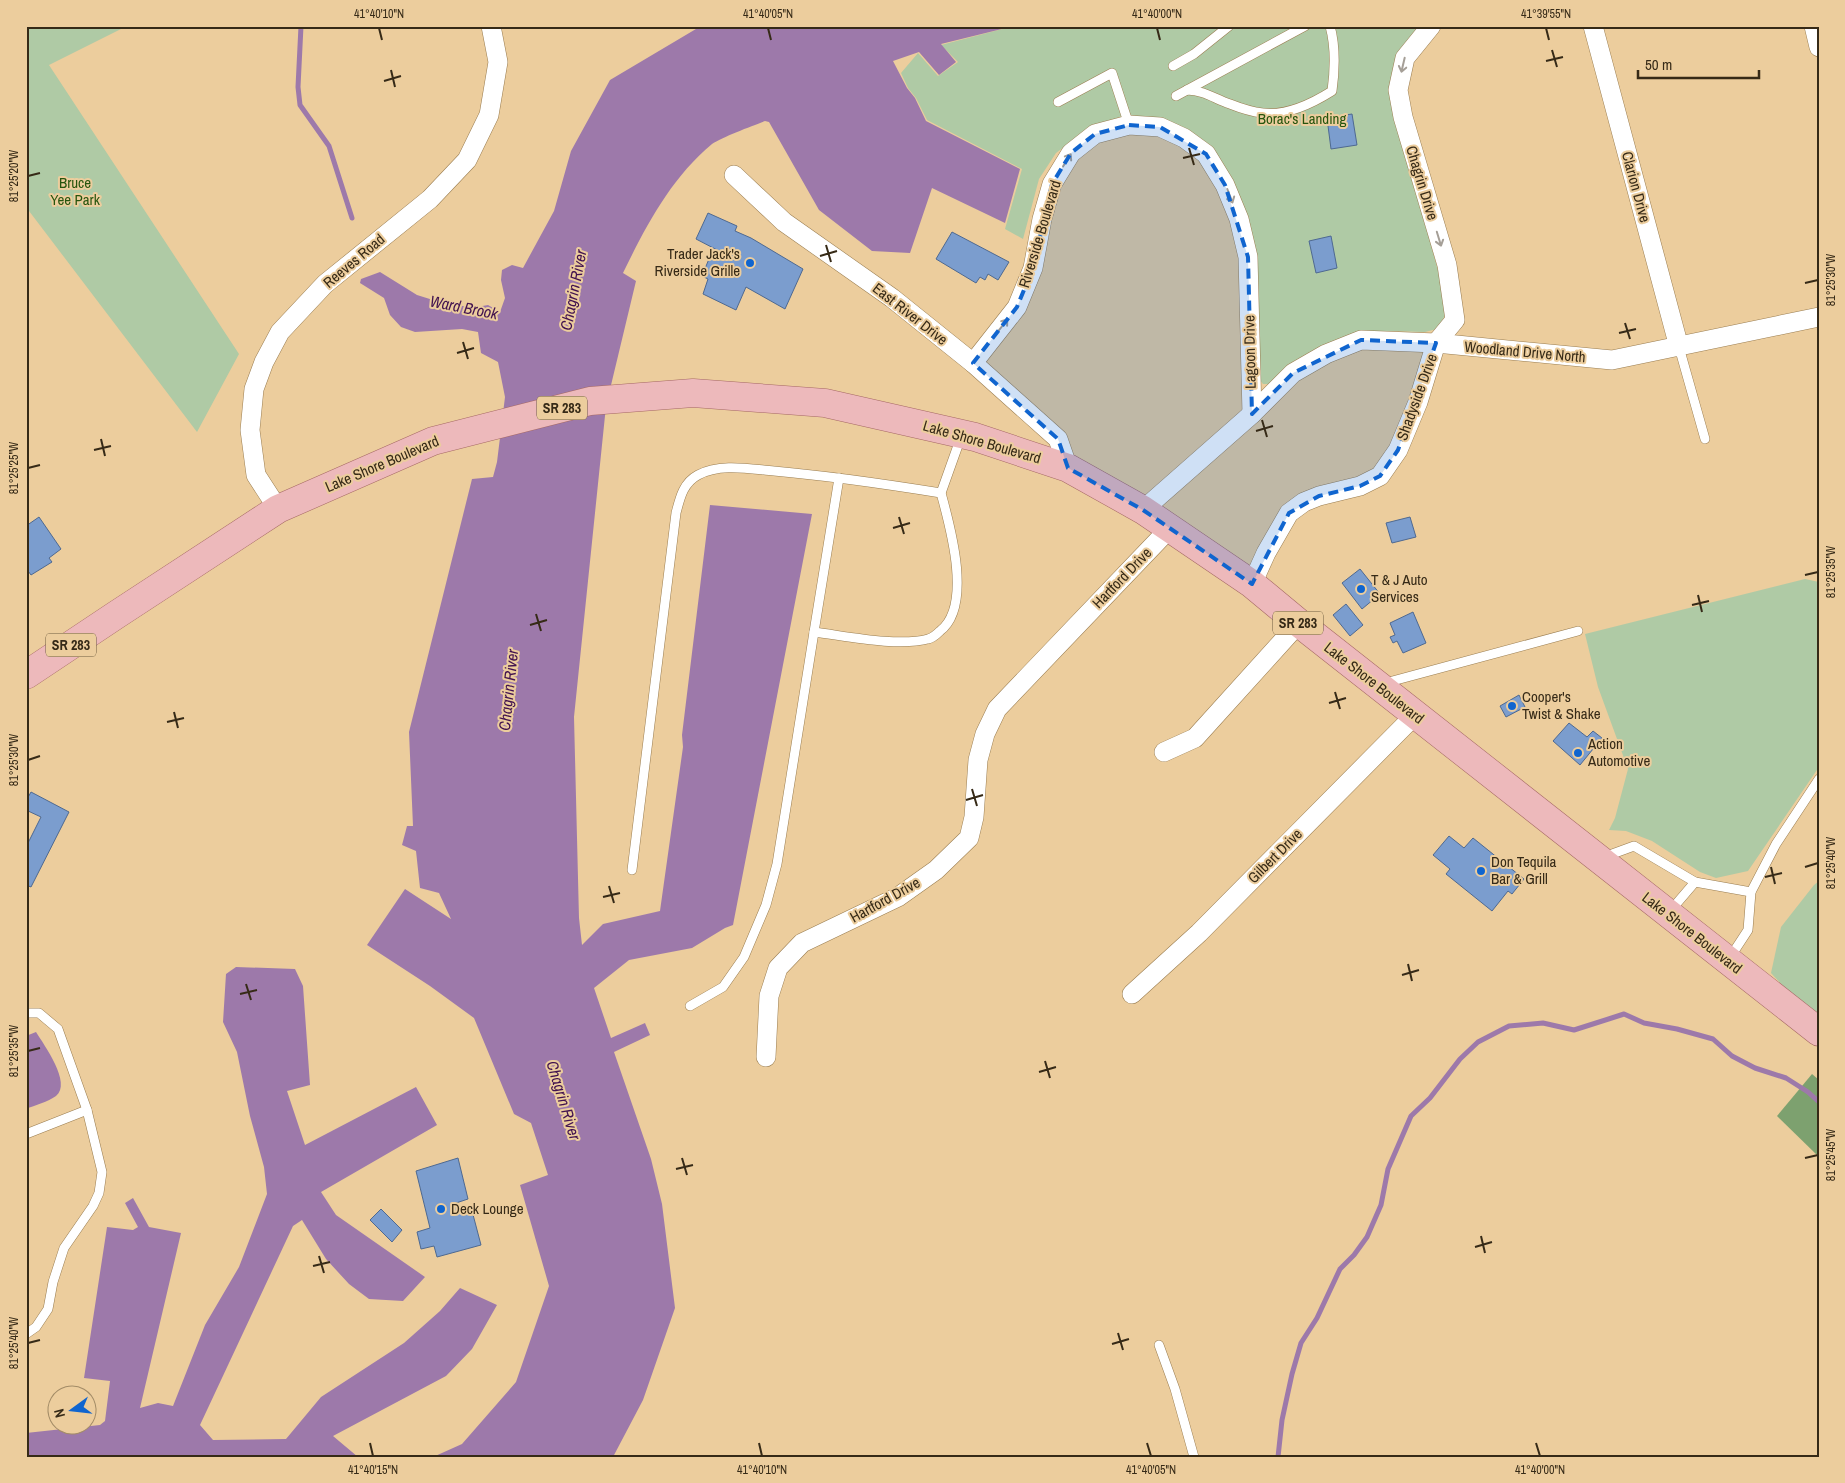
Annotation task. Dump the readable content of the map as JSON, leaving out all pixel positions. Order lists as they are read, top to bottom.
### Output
{
  "streets": {
    "main road": ["SR 283", "Lake Shore Boulevard"],
    "street": [
      "Chagrin Drive",
      "Clarion Drive",
      "Riverside Boulevard",
      "Reeves Road",
      "East River Drive",
      "Lagoon Drive",
      "Woodland Drive North",
      "Shadyside Drive",
      "Hartford Drive",
      "Gilbert Drive"
    ]
  },
  "crossings": [
    ["Chagrin Drive", "Woodland Drive North"],
    ["Chagrin Drive", "Shadyside Drive"],
    ["Clarion Drive", "Woodland Drive North"],
    ["Riverside Boulevard", "East River Drive"],
    ["Riverside Boulevard", "Lagoon Drive"],
    ["Reeves Road", "Lake Shore Boulevard"],
    ["East River Drive", "Lake Shore Boulevard"],
    ["Lagoon Drive", "Woodland Drive North"],
    ["Woodland Drive North", "Shadyside Drive"],
    ["Shadyside Drive", "Lake Shore Boulevard"],
    ["Lake Shore Boulevard", "Hartford Drive"],
    ["Lake Shore Boulevard", "Gilbert Drive"]
  ],
  "one_way": ["Chagrin Drive", "Riverside Boulevard", "Lagoon Drive"],
  "water": ["Chagrin River", "Ward Brook"],
  "parks": ["Borac's Landing", "Bruce Yee Park"],
  "places": [
    "Trader Jack's Riverside Grille",
    "T & J Auto Services",
    "Cooper's Twist & Shake",
    "Action Automotive",
    "Don Tequila Bar & Grill",
    "Deck Lounge"
  ],
  "scale_bar": "50 m",
  "north": "left",
  "coordinates": [
    "41°40'10\"N",
    "41°40'05\"N",
    "41°40'00\"N",
    "41°39'55\"N",
    "81°25'20\"W",
    "81°25'30\"W",
    "81°25'25\"W",
    "81°25'35\"W",
    "81°25'40\"W",
    "81°25'45\"W",
    "41°40'15\"N"
  ]
}
